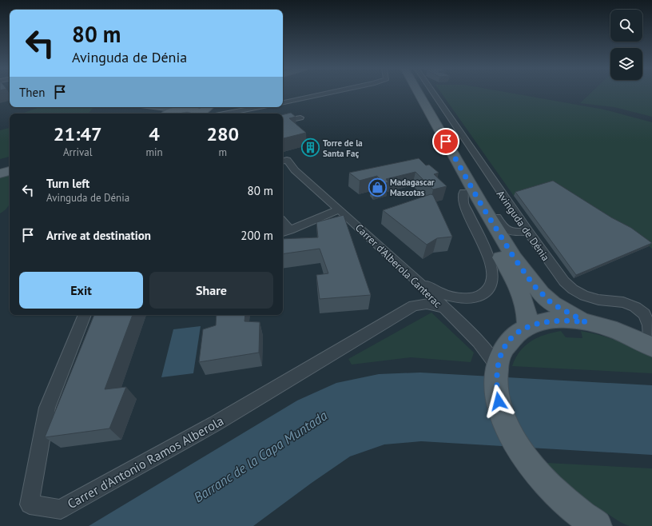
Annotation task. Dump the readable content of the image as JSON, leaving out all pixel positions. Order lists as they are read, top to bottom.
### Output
{
  "streets": {
    "street": ["Avinguda de Dénia", "Carrer d'Alberola Canterac", "Carrer d'Antonio Ramos Alberola"]
  },
  "crossings": [
    ["Carrer d'Alberola Canterac", "Carrer d'Antonio Ramos Alberola"]
  ],
  "water": ["Barranc de la Capa Muntada"],
  "places": {
    "building": ["Torre de la Santa Faç"],
    "shop": ["Madagascar Mascotas"]
  },
  "page": {
    "turn": ["80 m", "Avinguda de Dénia"],
    "then": "Then",
    "eta": [
      "21:47",
      "Arrival",
      "4",
      "min",
      "280",
      "m"
    ],
    "list": [
      {
        "name": "Turn left",
        "note": "Avinguda de Dénia",
        "value": "80 m"
      },
      {
        "name": "Arrive at destination",
        "value": "200 m"
      }
    ],
    "buttons": ["Exit", "Share"]
  }
}
